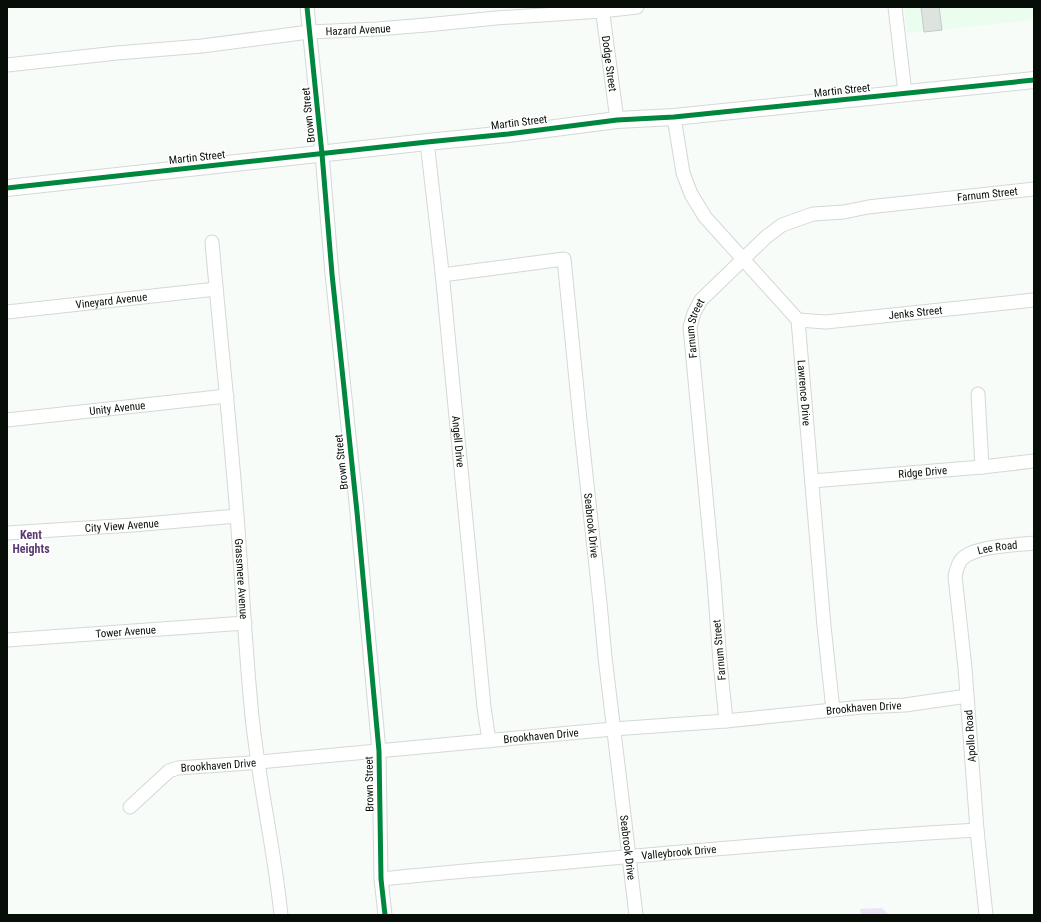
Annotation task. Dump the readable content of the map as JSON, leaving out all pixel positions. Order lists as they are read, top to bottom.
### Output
{
  "streets": {
    "street": [
      "Hazard Avenue",
      "Dodge Street",
      "Martin Street",
      "Brown Street",
      "Farnum Street",
      "Vineyard Avenue",
      "Jenks Street",
      "Lawrence Drive",
      "Unity Avenue",
      "Angell Drive",
      "Ridge Drive",
      "City View Avenue",
      "Seabrook Drive",
      "Lee Road",
      "Grassmere Avenue",
      "Tower Avenue",
      "Brookhaven Drive",
      "Apollo Road",
      "Valleybrook Drive"
    ]
  },
  "crossings": [
    ["Hazard Avenue", "Dodge Street"],
    ["Hazard Avenue", "Brown Street"],
    ["Dodge Street", "Martin Street"],
    ["Martin Street", "Brown Street"],
    ["Martin Street", "Angell Drive"],
    ["Brown Street", "Brookhaven Drive"],
    ["Brown Street", "Valleybrook Drive"],
    ["Farnum Street", "Brookhaven Drive"],
    ["Vineyard Avenue", "Grassmere Avenue"],
    ["Jenks Street", "Lawrence Drive"],
    ["Lawrence Drive", "Ridge Drive"],
    ["Lawrence Drive", "Brookhaven Drive"],
    ["Unity Avenue", "Grassmere Avenue"],
    ["Angell Drive", "Seabrook Drive"],
    ["Angell Drive", "Brookhaven Drive"],
    ["City View Avenue", "Grassmere Avenue"],
    ["Seabrook Drive", "Brookhaven Drive"],
    ["Seabrook Drive", "Valleybrook Drive"],
    ["Lee Road", "Apollo Road"],
    ["Grassmere Avenue", "Tower Avenue"],
    ["Grassmere Avenue", "Brookhaven Drive"],
    ["Brookhaven Drive", "Apollo Road"],
    ["Apollo Road", "Valleybrook Drive"]
  ],
  "districts": ["Kent Heights"]
}
